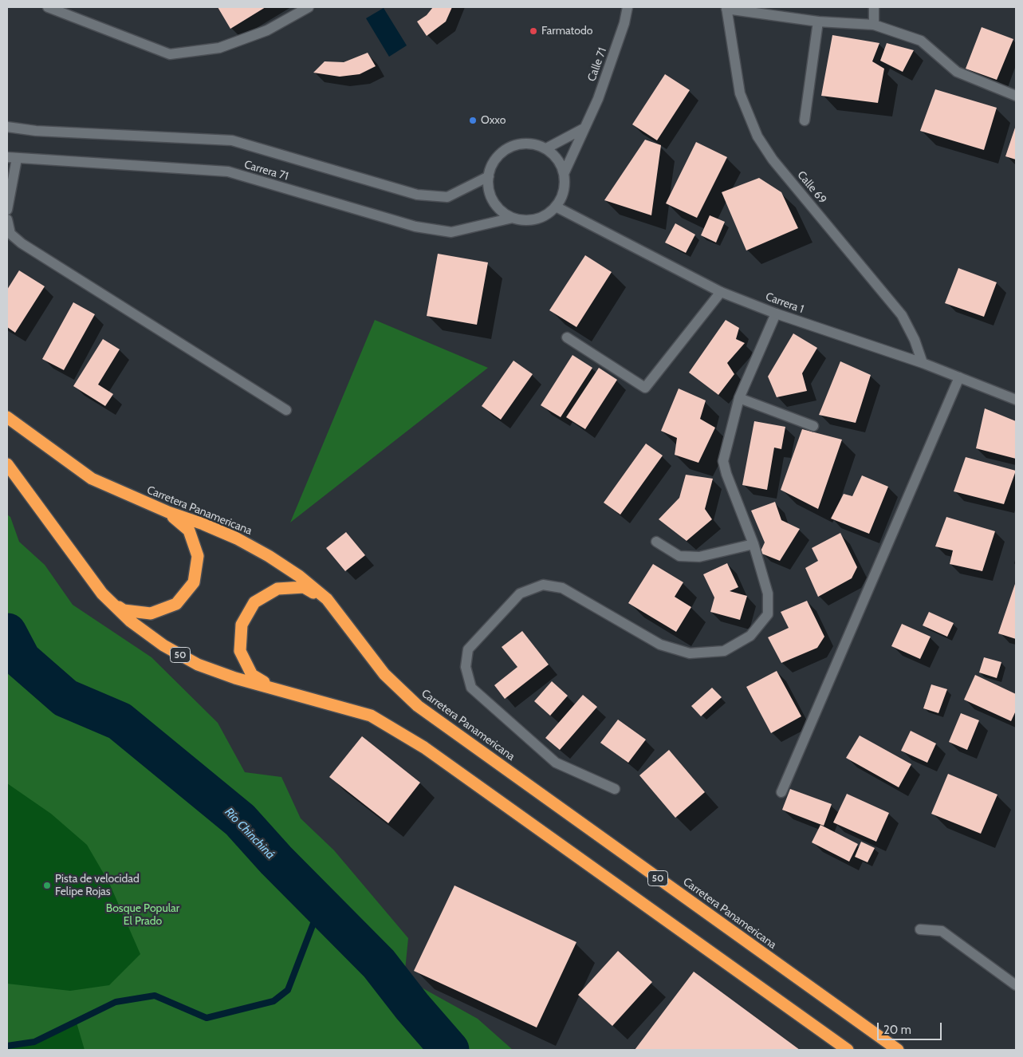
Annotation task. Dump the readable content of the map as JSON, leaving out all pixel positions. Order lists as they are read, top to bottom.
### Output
{
  "streets": {
    "highway": ["Carretera Panamericana", "50"],
    "street": [
      "Calle 71",
      "Carrera 71",
      "Calle 69",
      "Carrera 1"
    ]
  },
  "crossings": [
    ["Calle 71", "Carrera 71"],
    ["Calle 71", "Carrera 1"],
    ["Carrera 71", "Carrera 1"],
    ["Calle 69", "Carrera 1"]
  ],
  "water": ["Río Chinchiná"],
  "parks": ["Bosque Popular El Prado"],
  "places": ["Farmatodo", "Oxxo", "Pista de velocidad Felipe Rojas"],
  "scale_bar": "20 m"
}
